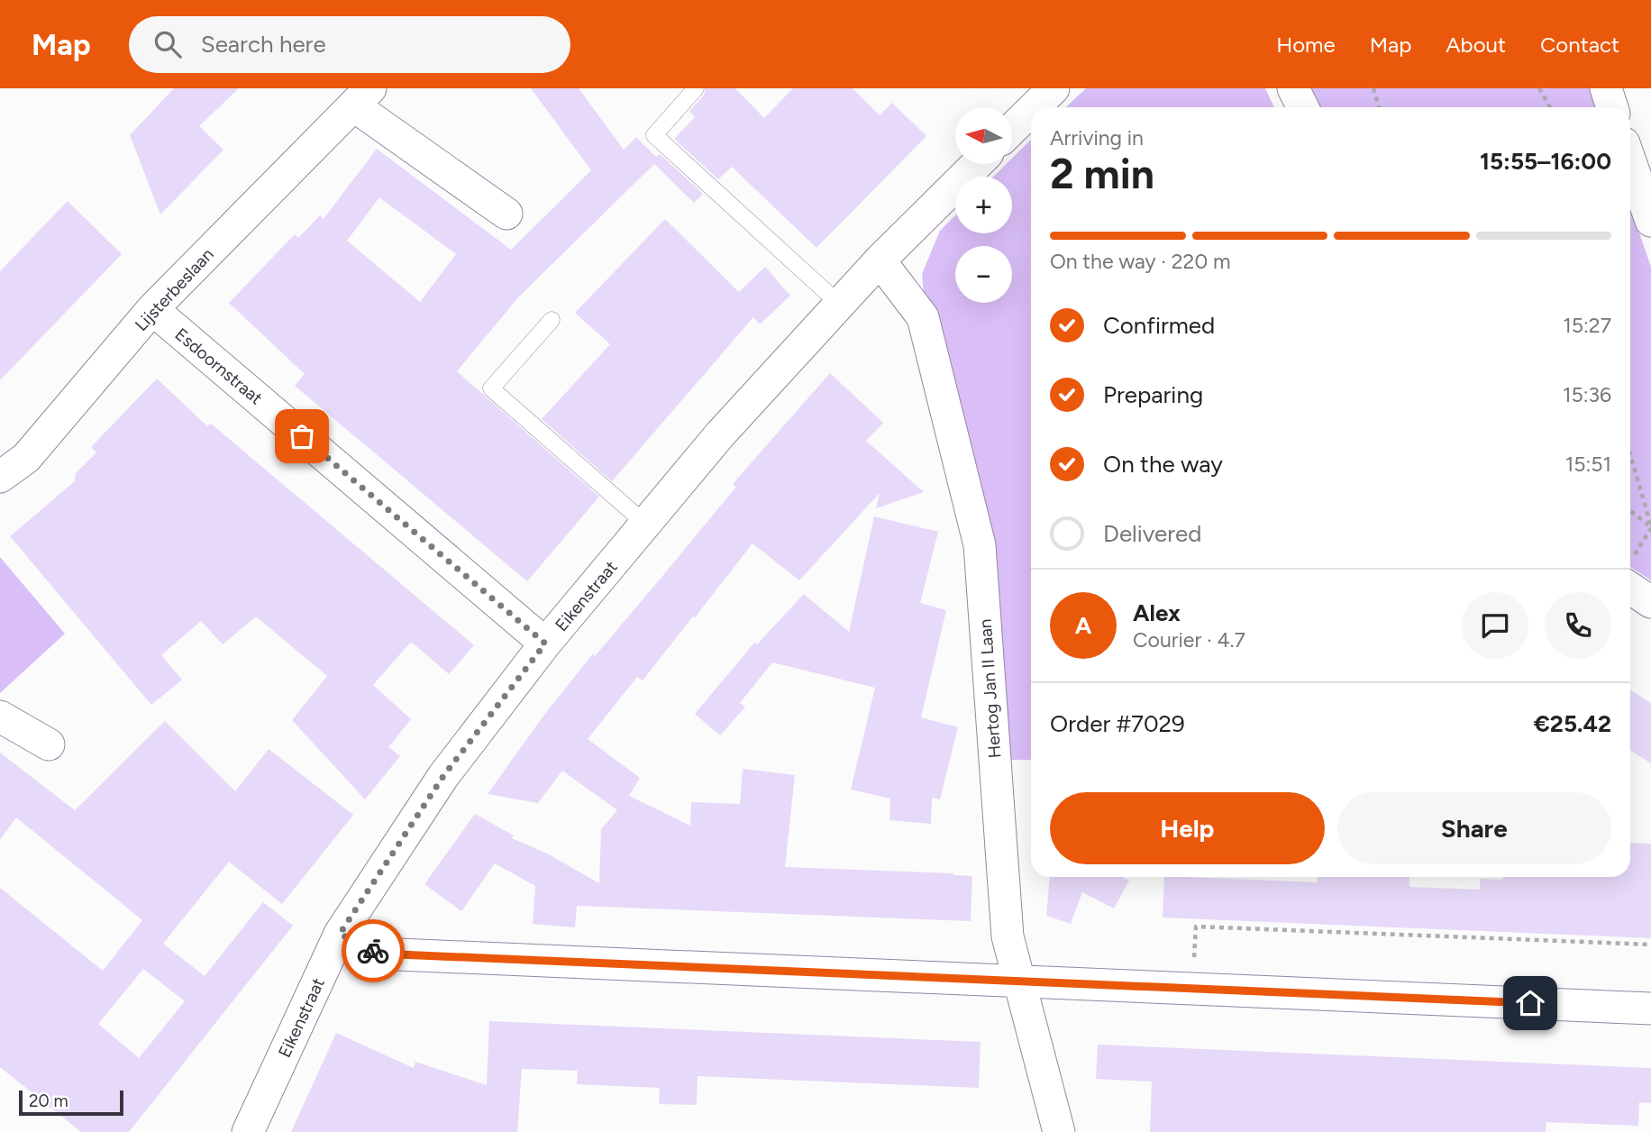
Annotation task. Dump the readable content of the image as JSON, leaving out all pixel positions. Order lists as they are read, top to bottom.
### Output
{
  "streets": {
    "street": [
      "Lijsterbeslaan",
      "Esdoornstraat",
      "Eikenstraat",
      "Hertog Jan II Laan"
    ]
  },
  "crossings": [
    ["Lijsterbeslaan", "Esdoornstraat"],
    ["Esdoornstraat", "Eikenstraat"],
    ["Eikenstraat", "Hertog Jan II Laan"]
  ],
  "scale_bar": "20 m",
  "north": "left",
  "page": {
    "header": "Map",
    "search": "Search here",
    "nav": [
      "Home",
      "Map",
      "About",
      "Contact"
    ],
    "map_buttons": ["+", "−"],
    "heading": ["2 min", "Arriving in", "15:55–16:00"],
    "panel": [
      "Alex",
      "Courier · 4.7",
      "Order #7029",
      "€25.42"
    ],
    "bar": "On the way · 220 m",
    "list": [
      ["Confirmed", "15:27"],
      ["Preparing", "15:36"],
      ["On the way", "15:51"],
      "Delivered"
    ],
    "round": "A",
    "buttons": ["Help", "Share"],
    "scale": "20 m"
  }
}
